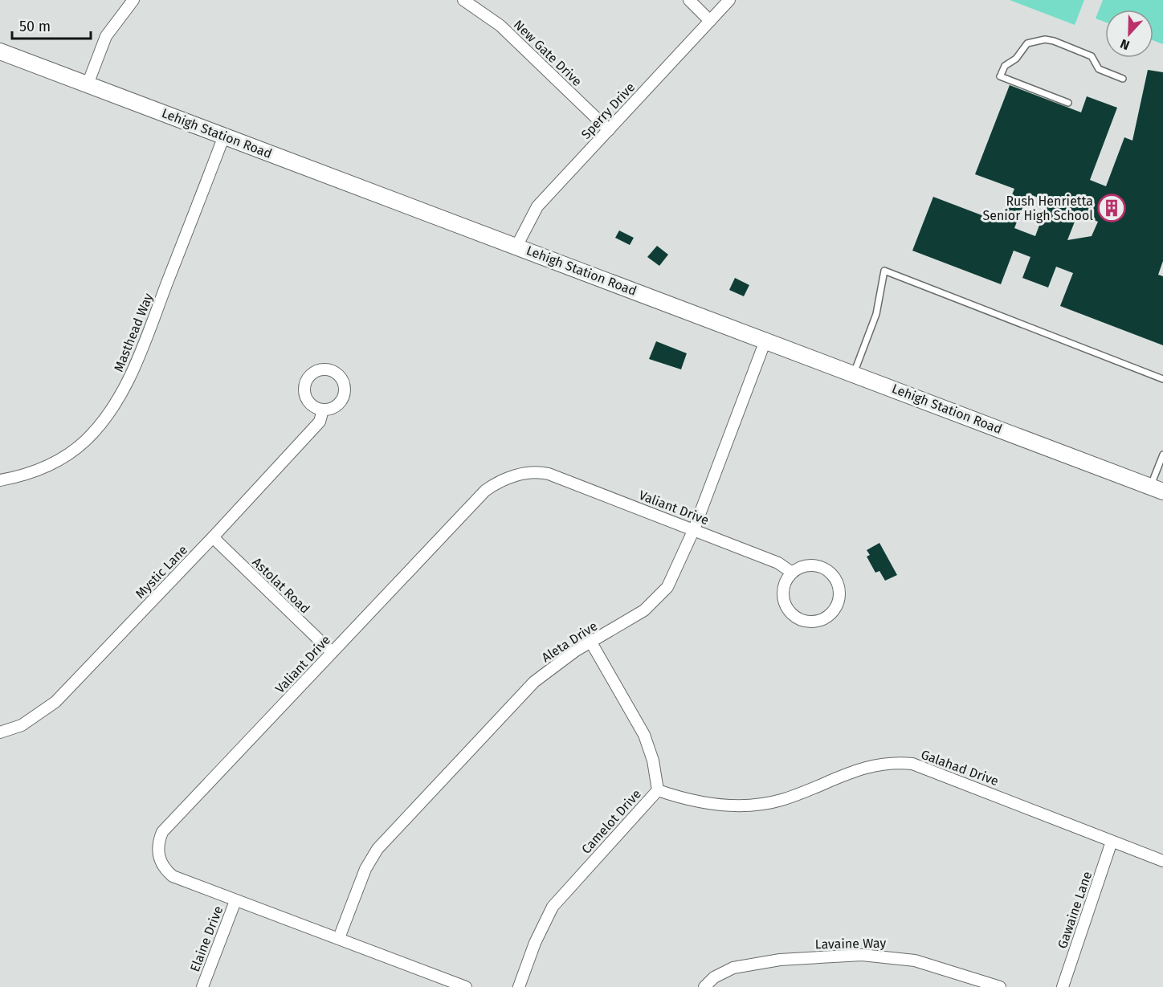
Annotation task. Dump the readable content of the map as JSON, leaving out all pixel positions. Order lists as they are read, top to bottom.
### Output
{
  "streets": {
    "main road": ["Lehigh Station Road"],
    "street": [
      "New Gate Drive",
      "Sperry Drive",
      "Masthead Way",
      "Valiant Drive",
      "Mystic Lane",
      "Astolat Road",
      "Aleta Drive",
      "Galahad Drive",
      "Camelot Drive",
      "Gawaine Lane",
      "Elaine Drive",
      "Lavaine Way"
    ]
  },
  "crossings": [
    ["New Gate Drive", "Sperry Drive"],
    ["Sperry Drive", "Lehigh Station Road"],
    ["Lehigh Station Road", "Masthead Way"],
    ["Lehigh Station Road", "Aleta Drive"],
    ["Valiant Drive", "Astolat Road"],
    ["Valiant Drive", "Aleta Drive"],
    ["Valiant Drive", "Elaine Drive"],
    ["Mystic Lane", "Astolat Road"],
    ["Aleta Drive", "Camelot Drive"],
    ["Galahad Drive", "Camelot Drive"],
    ["Galahad Drive", "Gawaine Lane"]
  ],
  "places": {
    "building": ["Rush Henrietta Senior High School"]
  },
  "scale_bar": "50 m",
  "north": "bottom"
}
